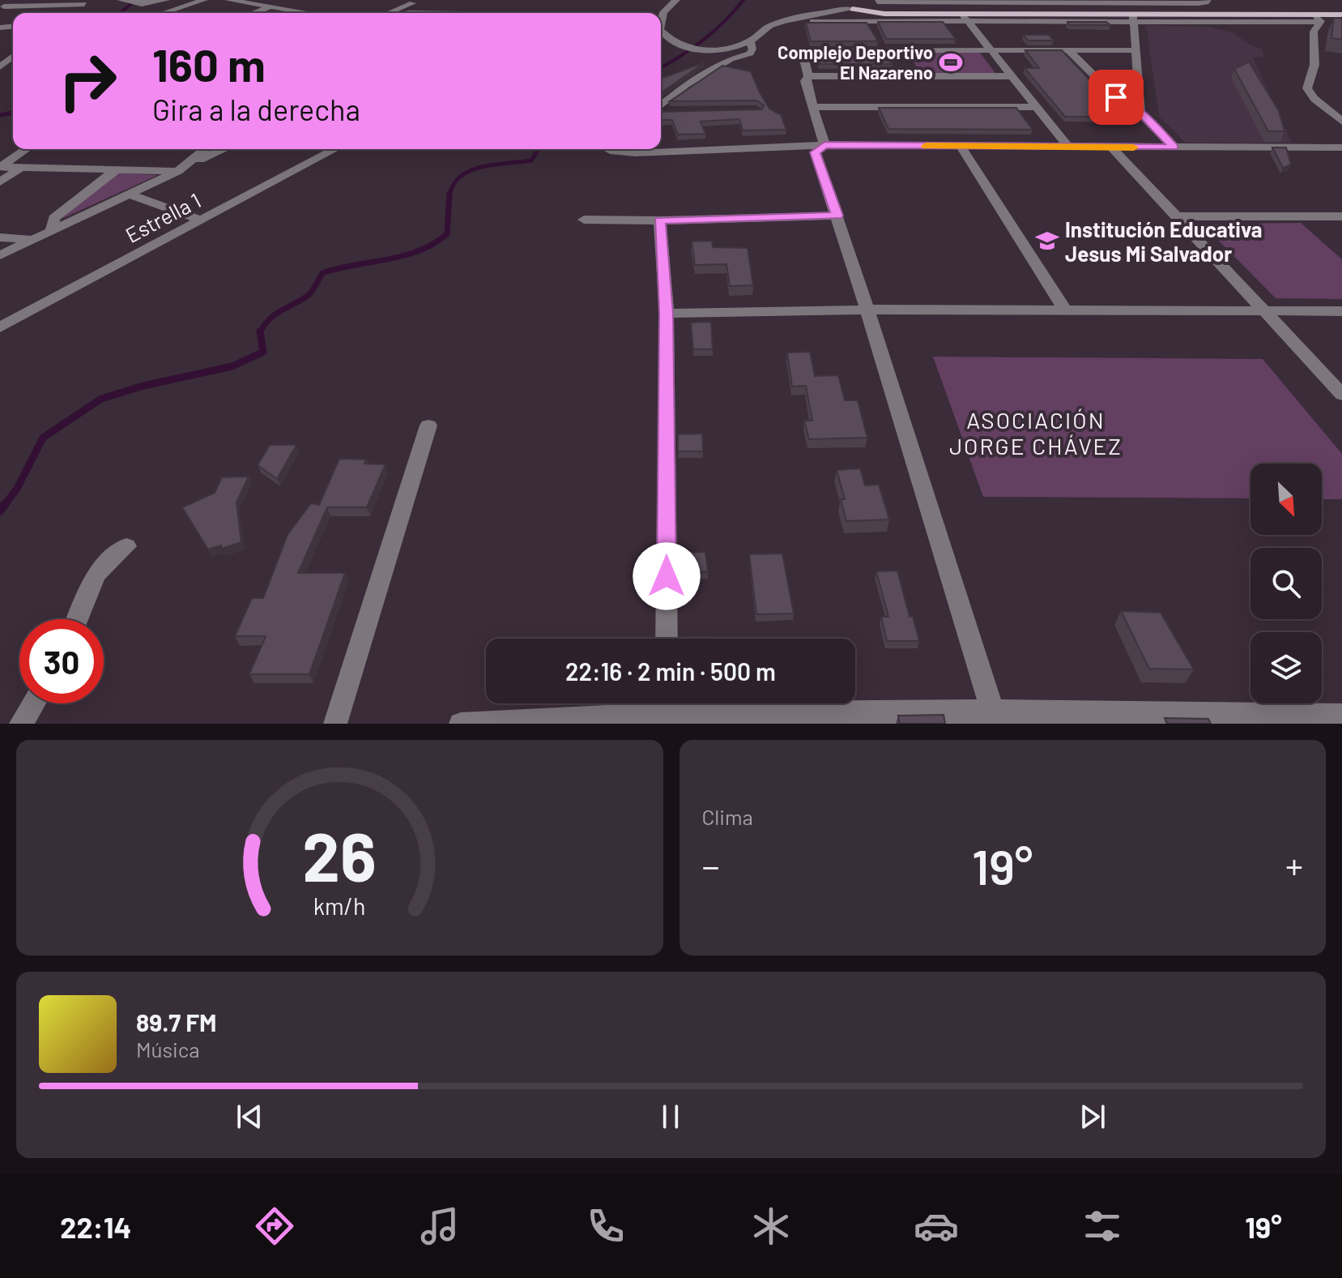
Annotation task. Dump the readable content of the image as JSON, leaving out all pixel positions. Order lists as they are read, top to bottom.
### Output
{
  "streets": {
    "street": ["Estrella 1"]
  },
  "districts": ["ASOCIACIÓN JORGE CHÁVEZ"],
  "places": {
    "sports": ["Complejo Deportivo El Nazareno"],
    "school or university": ["Institución Educativa Jesus Mi Salvador"]
  },
  "north": "bottom right",
  "page": {
    "turn": ["160 m", "Gira a la derecha"],
    "limit": "30",
    "trip": "22:16 · 2 min · 500 m",
    "tile": "Clima",
    "heat": ["−", "19°", "+"],
    "song": ["89.7 FM", "Música"],
    "tabs": ["22:14", "19°"],
    "gauge": ["26", "km/h"]
  }
}
